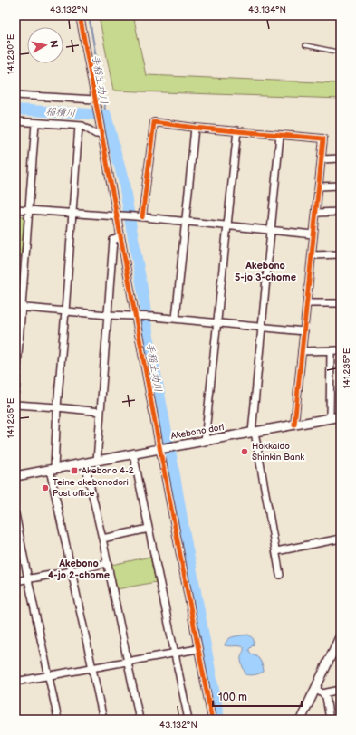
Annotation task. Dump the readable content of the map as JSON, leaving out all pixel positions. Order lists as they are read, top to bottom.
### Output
{
  "streets": {
    "street": ["Akebono dori"]
  },
  "districts": ["Akebono 5-jo 3-chome", "Akebono 4-jo 2-chome"],
  "water": ["手稲土功川", "稲積川"],
  "places": {
    "other": ["Hokkaido Shinkin Bank", "Teine akebonodori Post office"],
    "transit": ["Akebono 4-2"]
  },
  "scale_bar": "100 m",
  "north": "right",
  "coordinates": [
    "43.132°N",
    "43.134°N",
    "141.230°E",
    "141.235°E"
  ]
}
